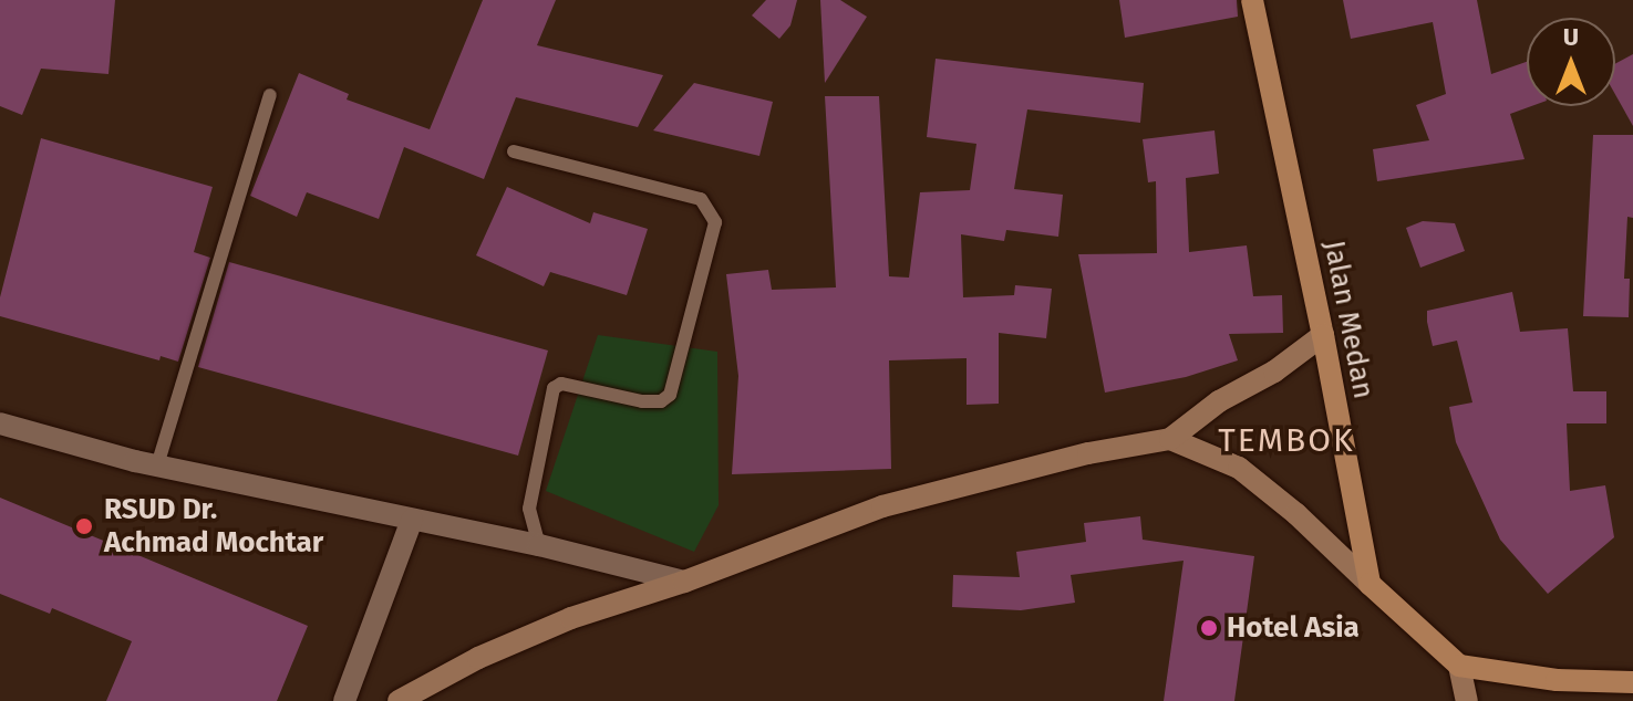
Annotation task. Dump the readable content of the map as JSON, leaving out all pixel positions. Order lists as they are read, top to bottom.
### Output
{
  "streets": {
    "main road": ["Jalan Medan"]
  },
  "districts": ["TEMBOK"],
  "places": ["RSUD Dr. Achmad Mochtar", "Hotel Asia"],
  "north": "top"
}
